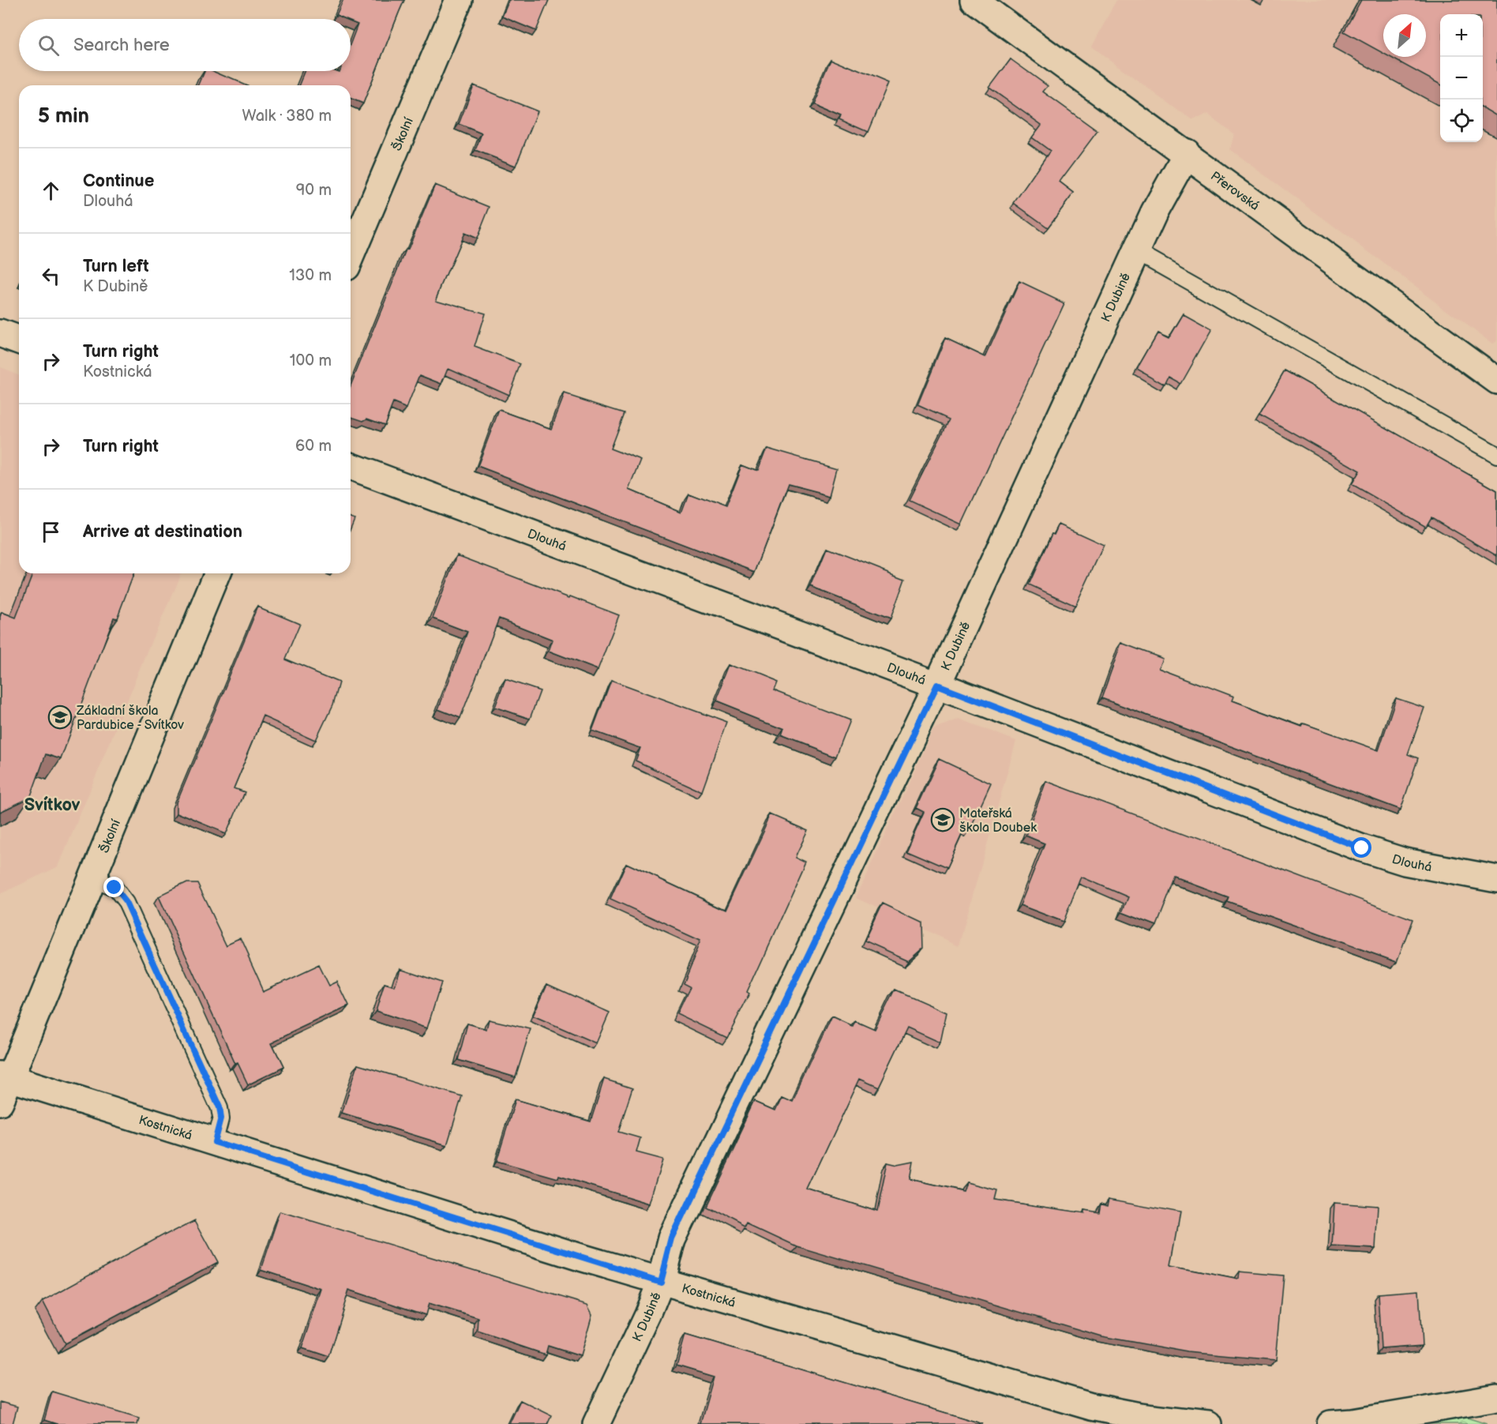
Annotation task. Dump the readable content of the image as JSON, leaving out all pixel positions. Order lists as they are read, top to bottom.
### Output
{
  "streets": {
    "street": [
      "Školní",
      "Přerovská",
      "K Dubině",
      "Dlouhá",
      "Kostnická"
    ]
  },
  "crossings": [
    ["Školní", "Kostnická"],
    ["Přerovská", "K Dubině"],
    ["K Dubině", "Dlouhá"],
    ["K Dubině", "Kostnická"]
  ],
  "districts": ["Svítkov"],
  "places": {
    "school or university": ["Základní škola Pardubice - Svítkov", "Mateřská škola Doubek"]
  },
  "north": "top right",
  "page": {
    "map_buttons": ["+", "−"],
    "search": "Search here",
    "heading": ["5 min", "Walk · 380 m"],
    "list": [
      ["Continue", "Dlouhá", "90 m"],
      ["Turn left", "K Dubině", "130 m"],
      ["Turn right", "Kostnická", "100 m"],
      ["Turn right", "60 m"],
      "Arrive at destination"
    ]
  }
}
